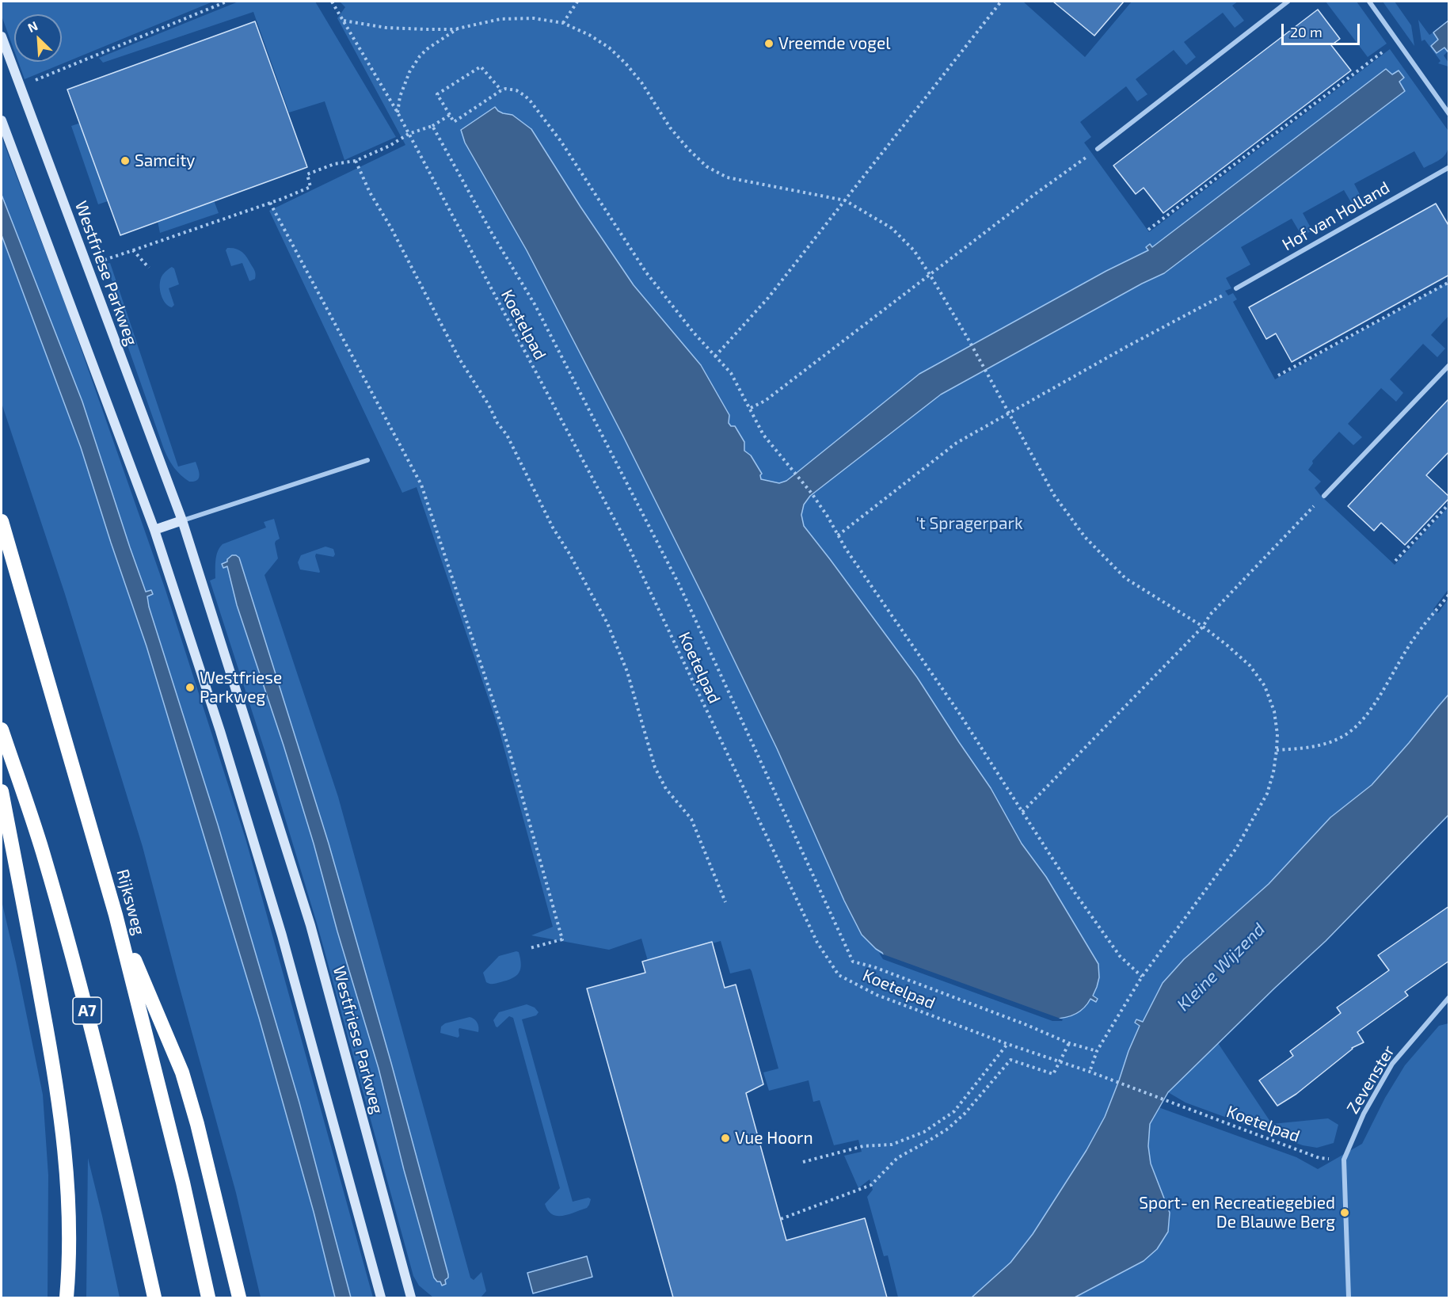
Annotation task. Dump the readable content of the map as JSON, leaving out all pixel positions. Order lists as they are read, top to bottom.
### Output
{
  "streets": {
    "highway": ["Rijksweg", "A7"],
    "street": ["Hof van Holland", "Westfriese Parkweg", "Zevenster"],
    "path": ["Koetelpad"]
  },
  "crossings": [
    ["Koetelpad", "Zevenster"]
  ],
  "water": ["Kleine Wijzend"],
  "parks": ["'t Spragerpark"],
  "places": [
    "Vreemde vogel",
    "Samcity",
    "Westfriese Parkweg",
    "Vue Hoorn",
    "Sport- en Recreatiegebied De Blauwe Berg"
  ],
  "scale_bar": "20 m",
  "north": "top left"
}
